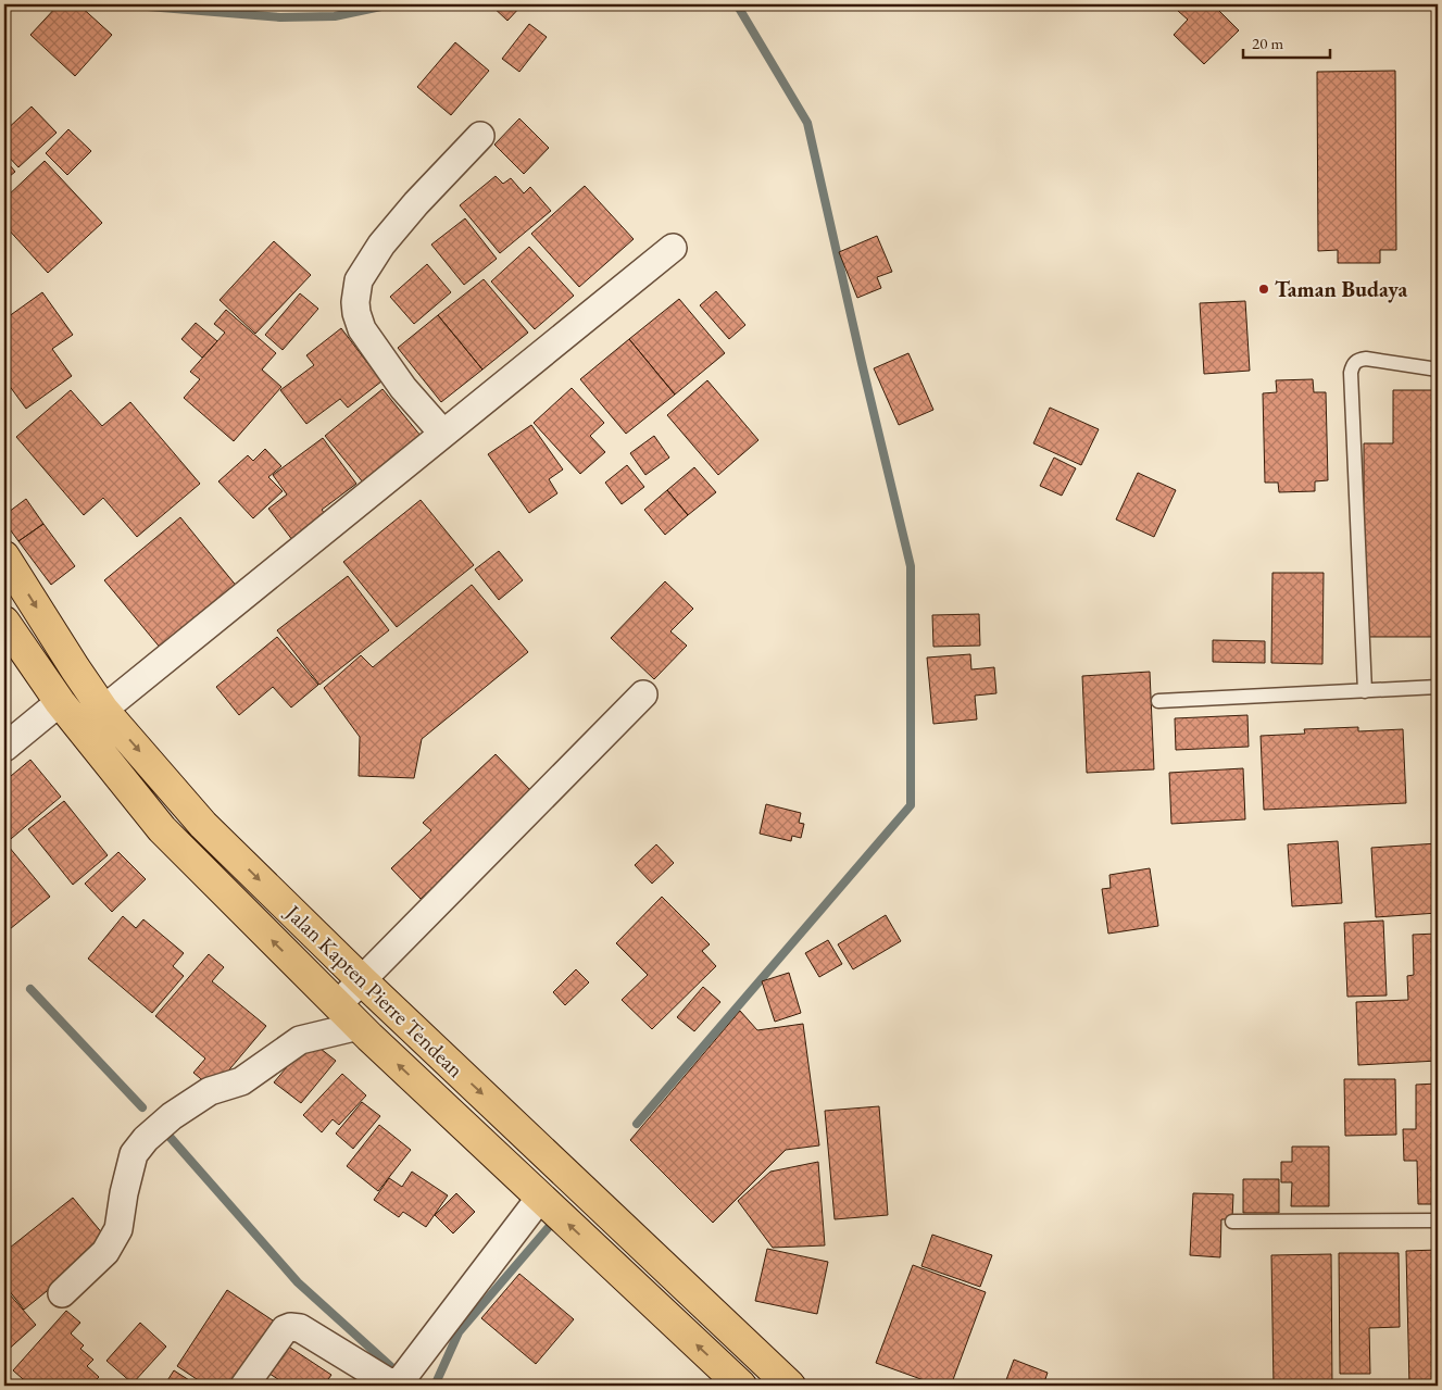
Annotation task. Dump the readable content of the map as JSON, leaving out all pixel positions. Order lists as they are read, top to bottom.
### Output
{
  "streets": {
    "main road": ["Jalan Kapten Pierre Tendean"]
  },
  "places": ["Taman Budaya"],
  "scale_bar": "20 m"
}
